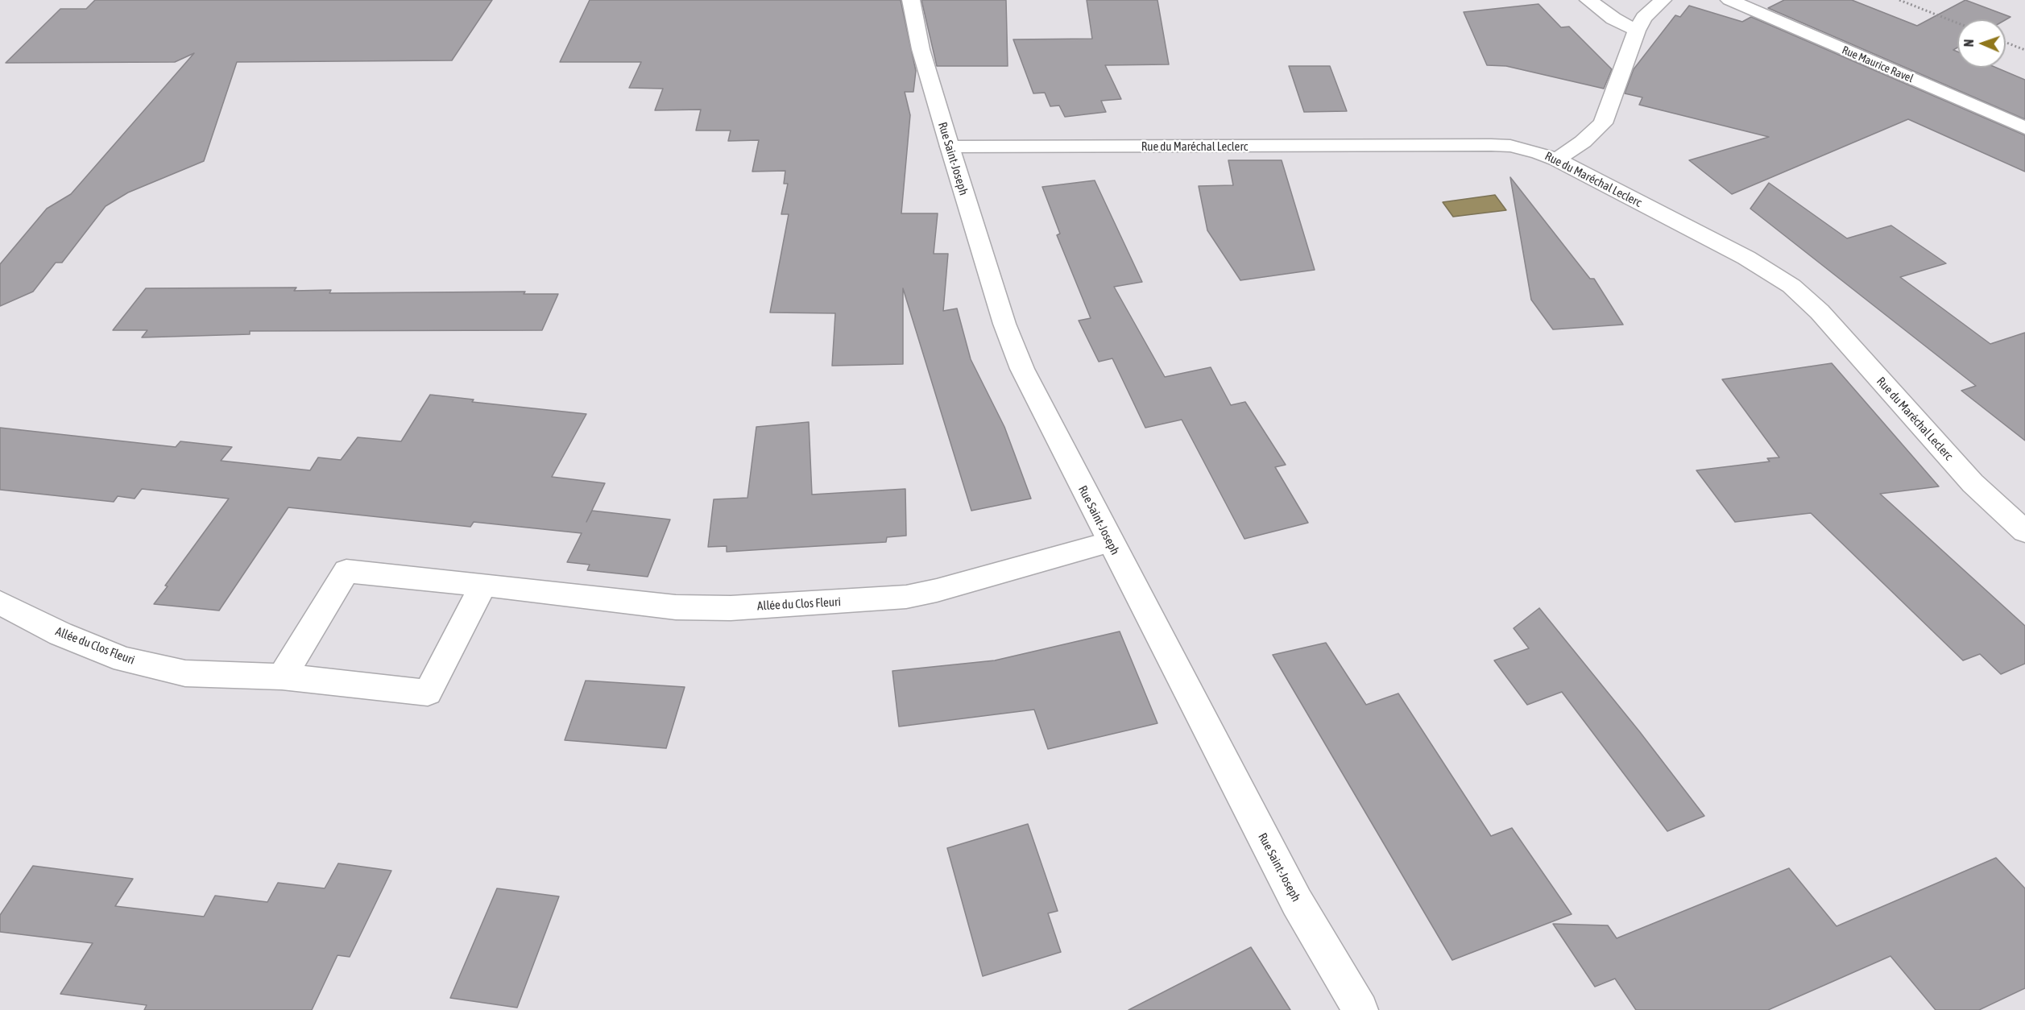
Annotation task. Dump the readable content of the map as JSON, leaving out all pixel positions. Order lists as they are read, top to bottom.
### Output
{
  "streets": {
    "street": [
      "Rue Maurice Ravel",
      "Rue du Maréchal Leclerc",
      "Rue Saint-Joseph",
      "Allée du Clos Fleuri"
    ]
  },
  "crossings": [
    ["Rue du Maréchal Leclerc", "Rue Saint-Joseph"],
    ["Rue Saint-Joseph", "Allée du Clos Fleuri"]
  ],
  "north": "left"
}
